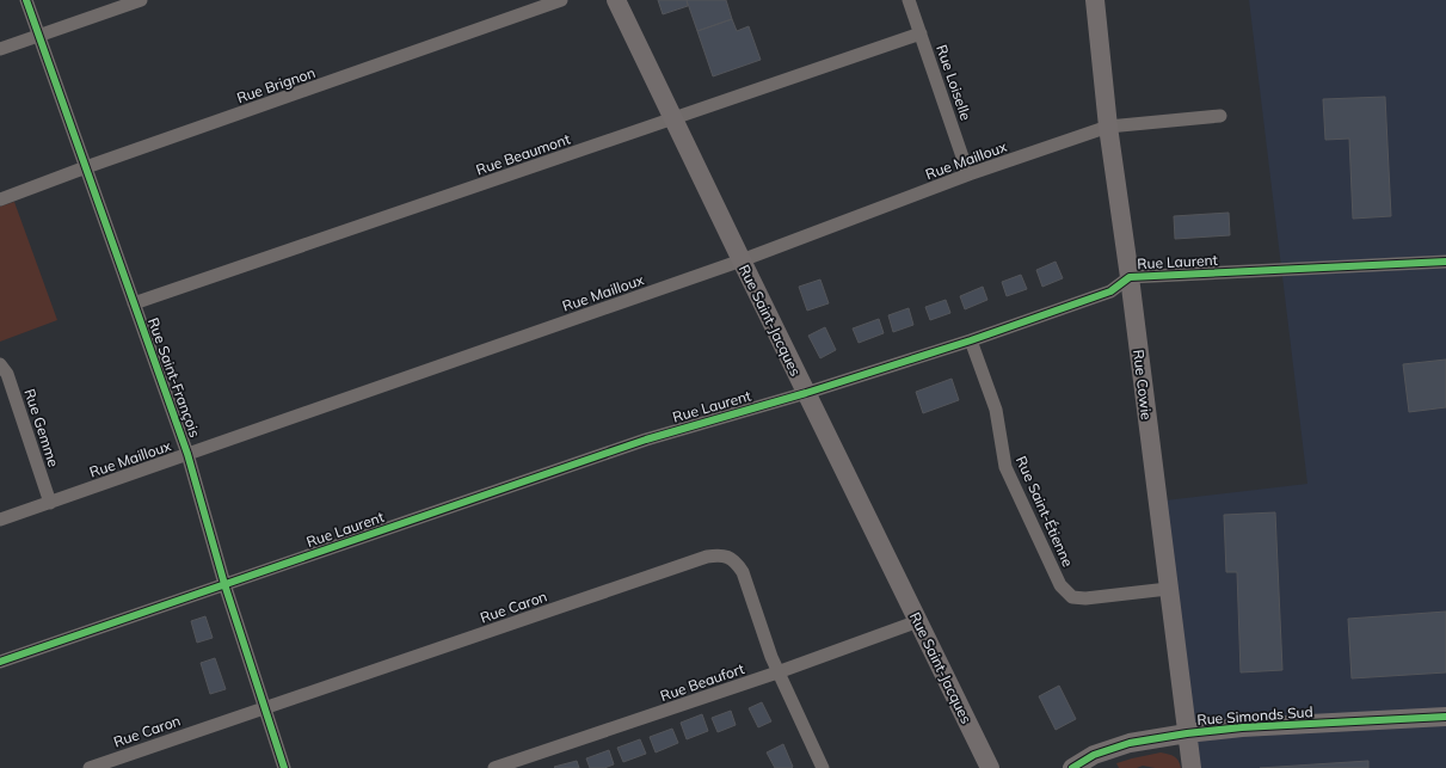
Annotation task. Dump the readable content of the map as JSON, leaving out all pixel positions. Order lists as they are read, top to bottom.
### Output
{
  "streets": {
    "street": [
      "Rue Loiselle",
      "Rue Brignon",
      "Rue Beaumont",
      "Rue Mailloux",
      "Rue Laurent",
      "Rue Saint-Jacques",
      "Rue Saint-François",
      "Rue Cowie",
      "Rue Gemme",
      "Rue Saint-Étienne",
      "Rue Caron",
      "Rue Beaufort",
      "Rue Simonds Sud"
    ]
  },
  "crossings": [
    ["Rue Loiselle", "Rue Beaumont"],
    ["Rue Loiselle", "Rue Mailloux"],
    ["Rue Brignon", "Rue Saint-François"],
    ["Rue Beaumont", "Rue Saint-Jacques"],
    ["Rue Beaumont", "Rue Saint-François"],
    ["Rue Mailloux", "Rue Saint-Jacques"],
    ["Rue Mailloux", "Rue Saint-François"],
    ["Rue Mailloux", "Rue Cowie"],
    ["Rue Mailloux", "Rue Gemme"],
    ["Rue Laurent", "Rue Saint-Jacques"],
    ["Rue Laurent", "Rue Saint-François"],
    ["Rue Laurent", "Rue Cowie"],
    ["Rue Laurent", "Rue Saint-Étienne"],
    ["Rue Saint-Jacques", "Rue Beaufort"],
    ["Rue Saint-François", "Rue Caron"],
    ["Rue Cowie", "Rue Saint-Étienne"],
    ["Rue Cowie", "Rue Simonds Sud"],
    ["Rue Caron", "Rue Beaufort"]
  ]
}
